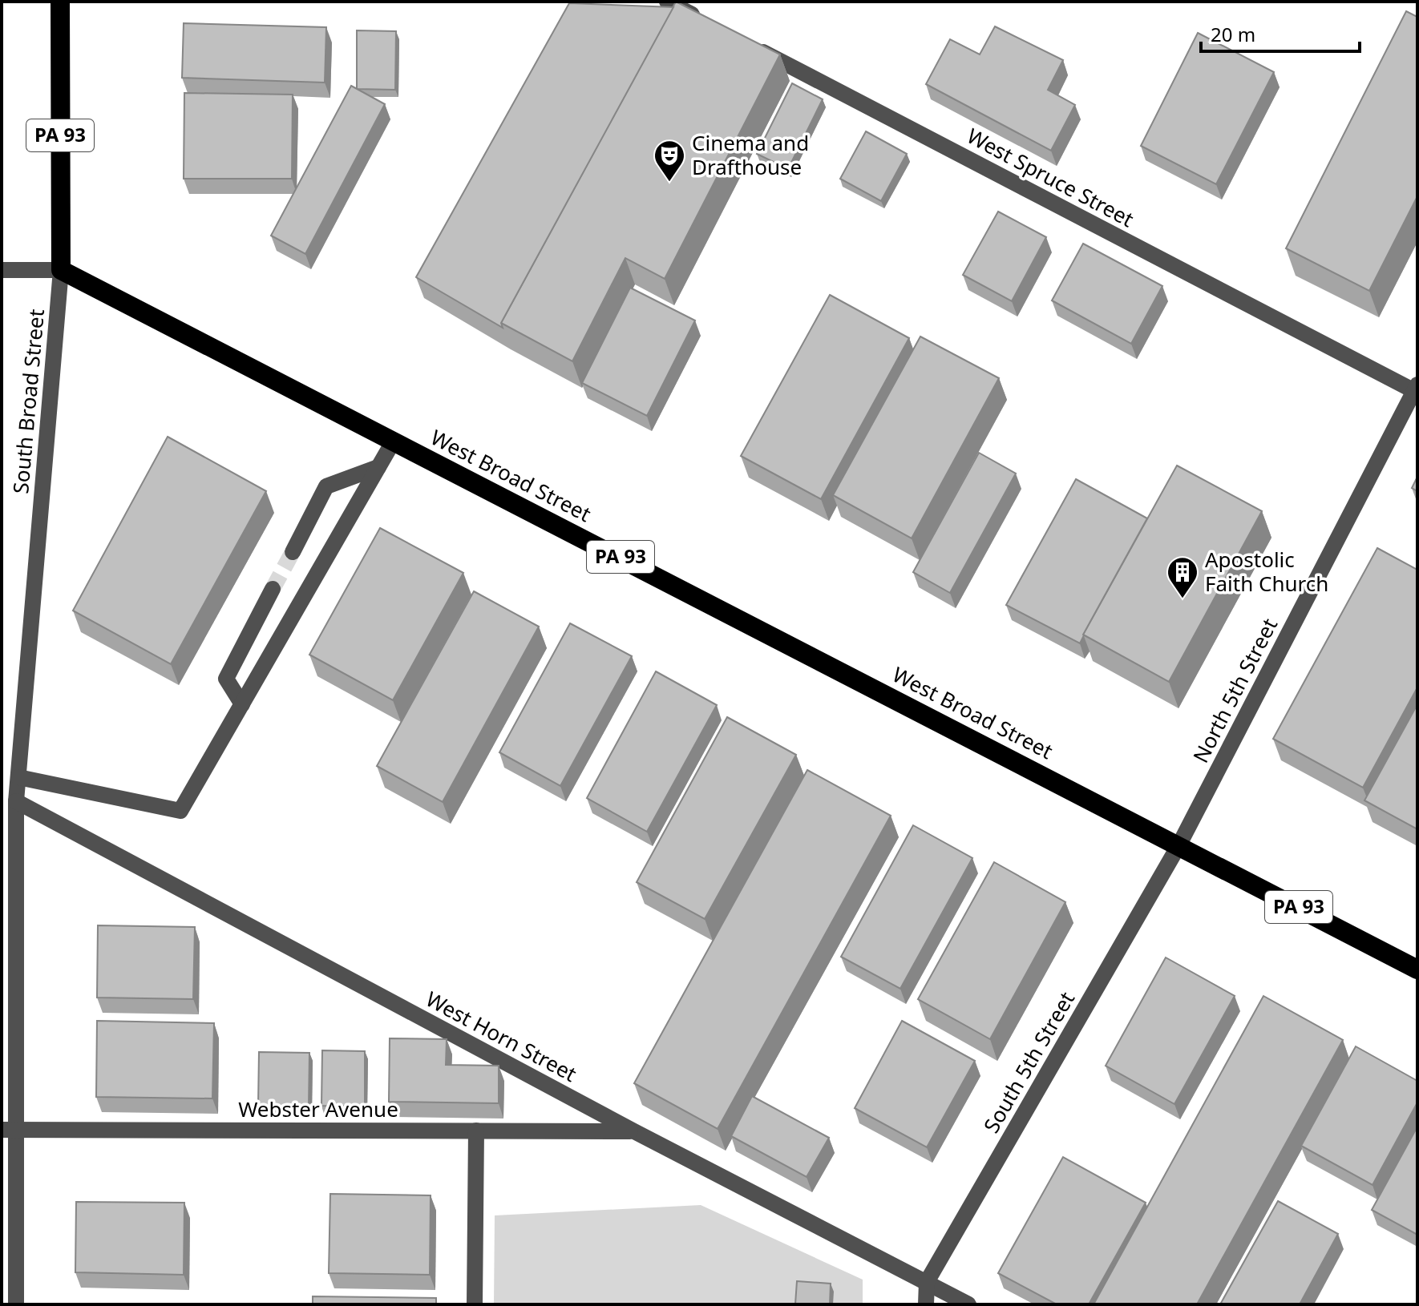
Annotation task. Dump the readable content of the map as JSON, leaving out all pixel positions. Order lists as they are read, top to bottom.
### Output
{
  "streets": {
    "highway": ["PA 93", "West Broad Street"],
    "street": [
      "West Spruce Street",
      "South Broad Street",
      "North 5th Street",
      "West Horn Street",
      "South 5th Street",
      "Webster Avenue"
    ]
  },
  "crossings": [
    ["PA 93", "South Broad Street"],
    ["PA 93", "West Broad Street"],
    ["PA 93", "North 5th Street"],
    ["PA 93", "South 5th Street"],
    ["West Spruce Street", "North 5th Street"],
    ["South Broad Street", "West Broad Street"],
    ["South Broad Street", "West Horn Street"],
    ["South Broad Street", "Webster Avenue"],
    ["West Broad Street", "North 5th Street"],
    ["West Broad Street", "South 5th Street"],
    ["North 5th Street", "South 5th Street"],
    ["West Horn Street", "South 5th Street"],
    ["West Horn Street", "Webster Avenue"]
  ],
  "places": {
    "theatre": ["Cinema and Drafthouse"],
    "building": ["Apostolic Faith Church"]
  },
  "scale_bar": "20 m"
}
